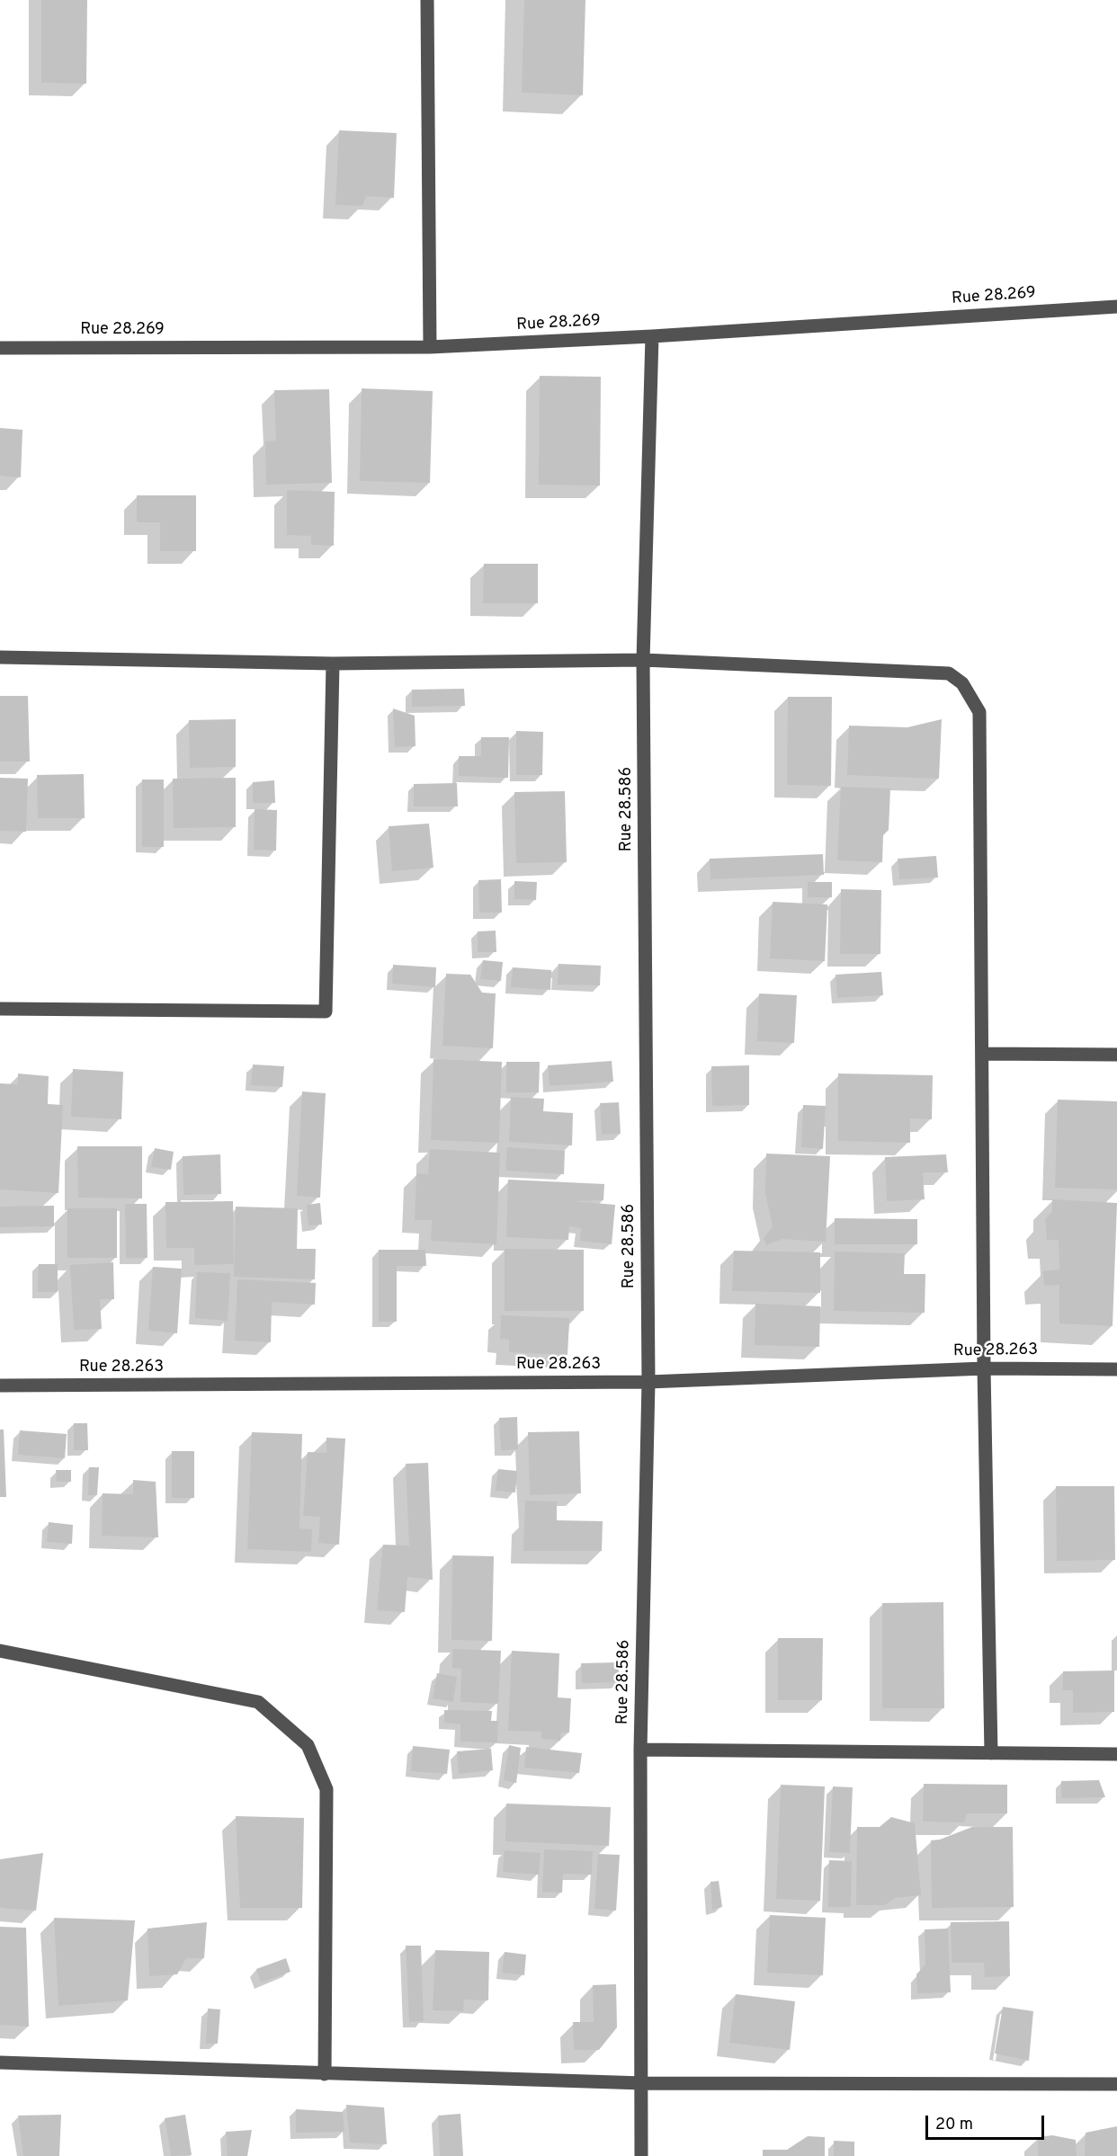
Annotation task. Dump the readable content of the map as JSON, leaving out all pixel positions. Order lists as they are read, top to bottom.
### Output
{
  "streets": {
    "street": ["Rue 28.269", "Rue 28.586", "Rue 28.263"]
  },
  "crossings": [
    ["Rue 28.269", "Rue 28.586"],
    ["Rue 28.586", "Rue 28.263"]
  ],
  "scale_bar": "20 m"
}
